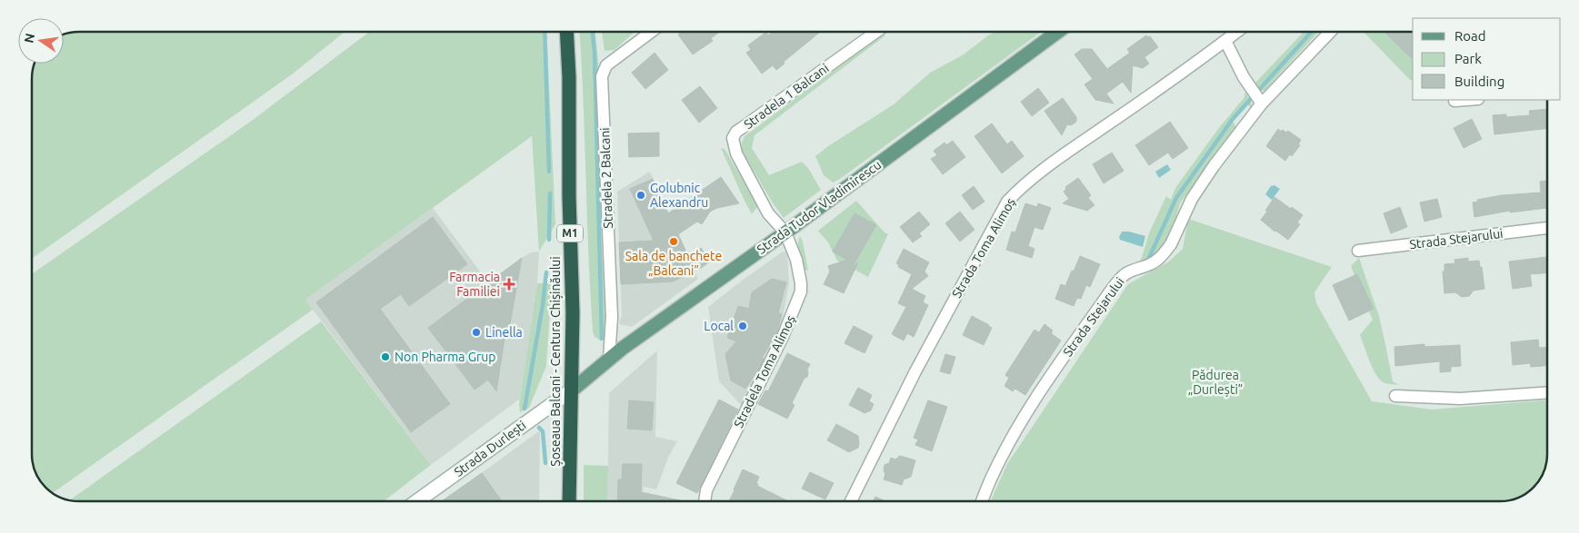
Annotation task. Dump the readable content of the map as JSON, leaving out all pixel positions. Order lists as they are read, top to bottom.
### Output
{
  "streets": {
    "highway": ["M1", "Șoseaua Balcani - Centura Chișinăului"],
    "main road": ["Strada Tudor Vladimirescu"],
    "street": [
      "Stradela 1 Balcani",
      "Stradela 2 Balcani",
      "Strada Stejarului",
      "Strada Toma Alimoș",
      "Stradela Toma Alimoș",
      "Strada Durlești"
    ]
  },
  "crossings": [
    ["Stradela 1 Balcani", "Strada Tudor Vladimirescu"],
    ["Stradela 1 Balcani", "Stradela Toma Alimoș"],
    ["Stradela 2 Balcani", "Strada Tudor Vladimirescu"],
    ["Strada Tudor Vladimirescu", "Șoseaua Balcani - Centura Chișinăului"],
    ["Strada Tudor Vladimirescu", "Stradela Toma Alimoș"],
    ["Strada Tudor Vladimirescu", "Strada Durlești"],
    ["Șoseaua Balcani - Centura Chișinăului", "Strada Durlești"]
  ],
  "parks": ["Pădurea „Durlești”"],
  "places": {
    "other": [
      "Golubnic Alexandru",
      "Sala de banchete „Balcani”",
      "Local",
      "Linella",
      "Non Pharma Grup"
    ],
    "health": ["Farmacia Familiei"]
  },
  "legend": ["Road", "Park", "Building"],
  "north": "left"
}
